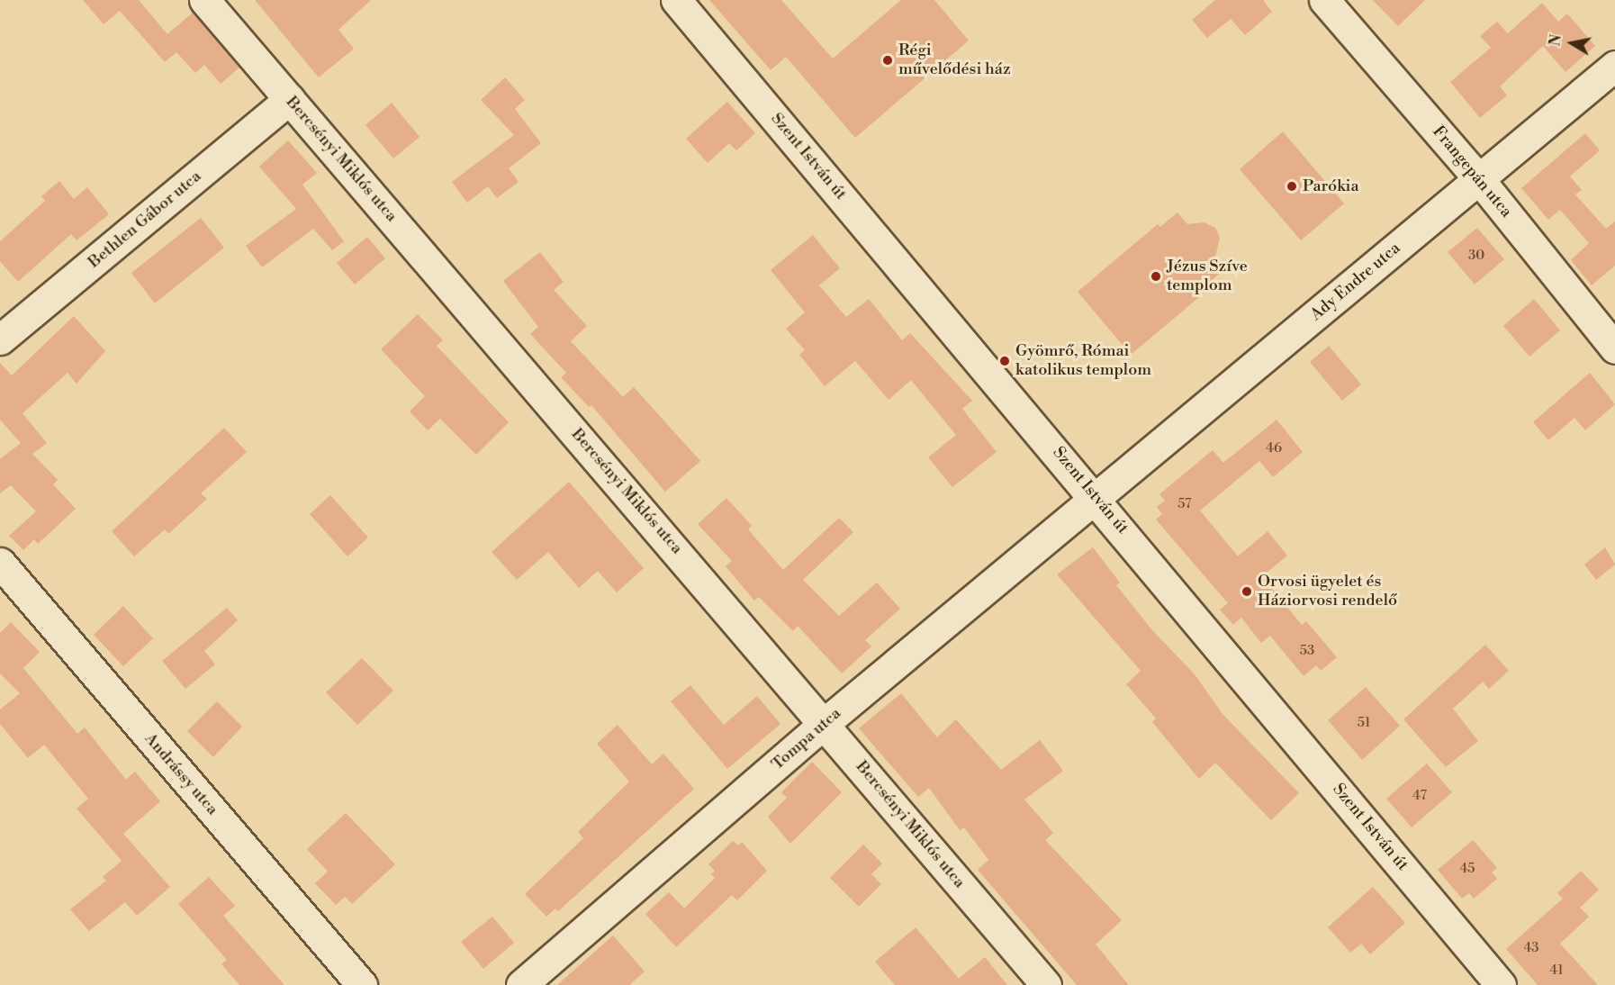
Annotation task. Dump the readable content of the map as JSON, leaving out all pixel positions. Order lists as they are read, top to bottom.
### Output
{
  "streets": {
    "street": [
      "Szent István út",
      "Bercsényi Miklós utca",
      "Frangepán utca",
      "Bethlen Gábor utca",
      "Ady Endre utca",
      "Tompa utca",
      "Andrássy utca"
    ]
  },
  "crossings": [
    ["Szent István út", "Ady Endre utca"],
    ["Szent István út", "Tompa utca"],
    ["Bercsényi Miklós utca", "Bethlen Gábor utca"],
    ["Bercsényi Miklós utca", "Tompa utca"],
    ["Frangepán utca", "Ady Endre utca"],
    ["Ady Endre utca", "Tompa utca"]
  ],
  "places": [
    "Régi művelődési ház",
    "Parókia",
    "Jézus Szíve templom",
    "Gyömrő, Római katolikus templom",
    "Orvosi ügyelet és Háziorvosi rendelő"
  ],
  "house_numbers": [
    "30",
    "46",
    "57",
    "53",
    "51",
    "47",
    "45",
    "43",
    "41"
  ],
  "north": "left"
}
